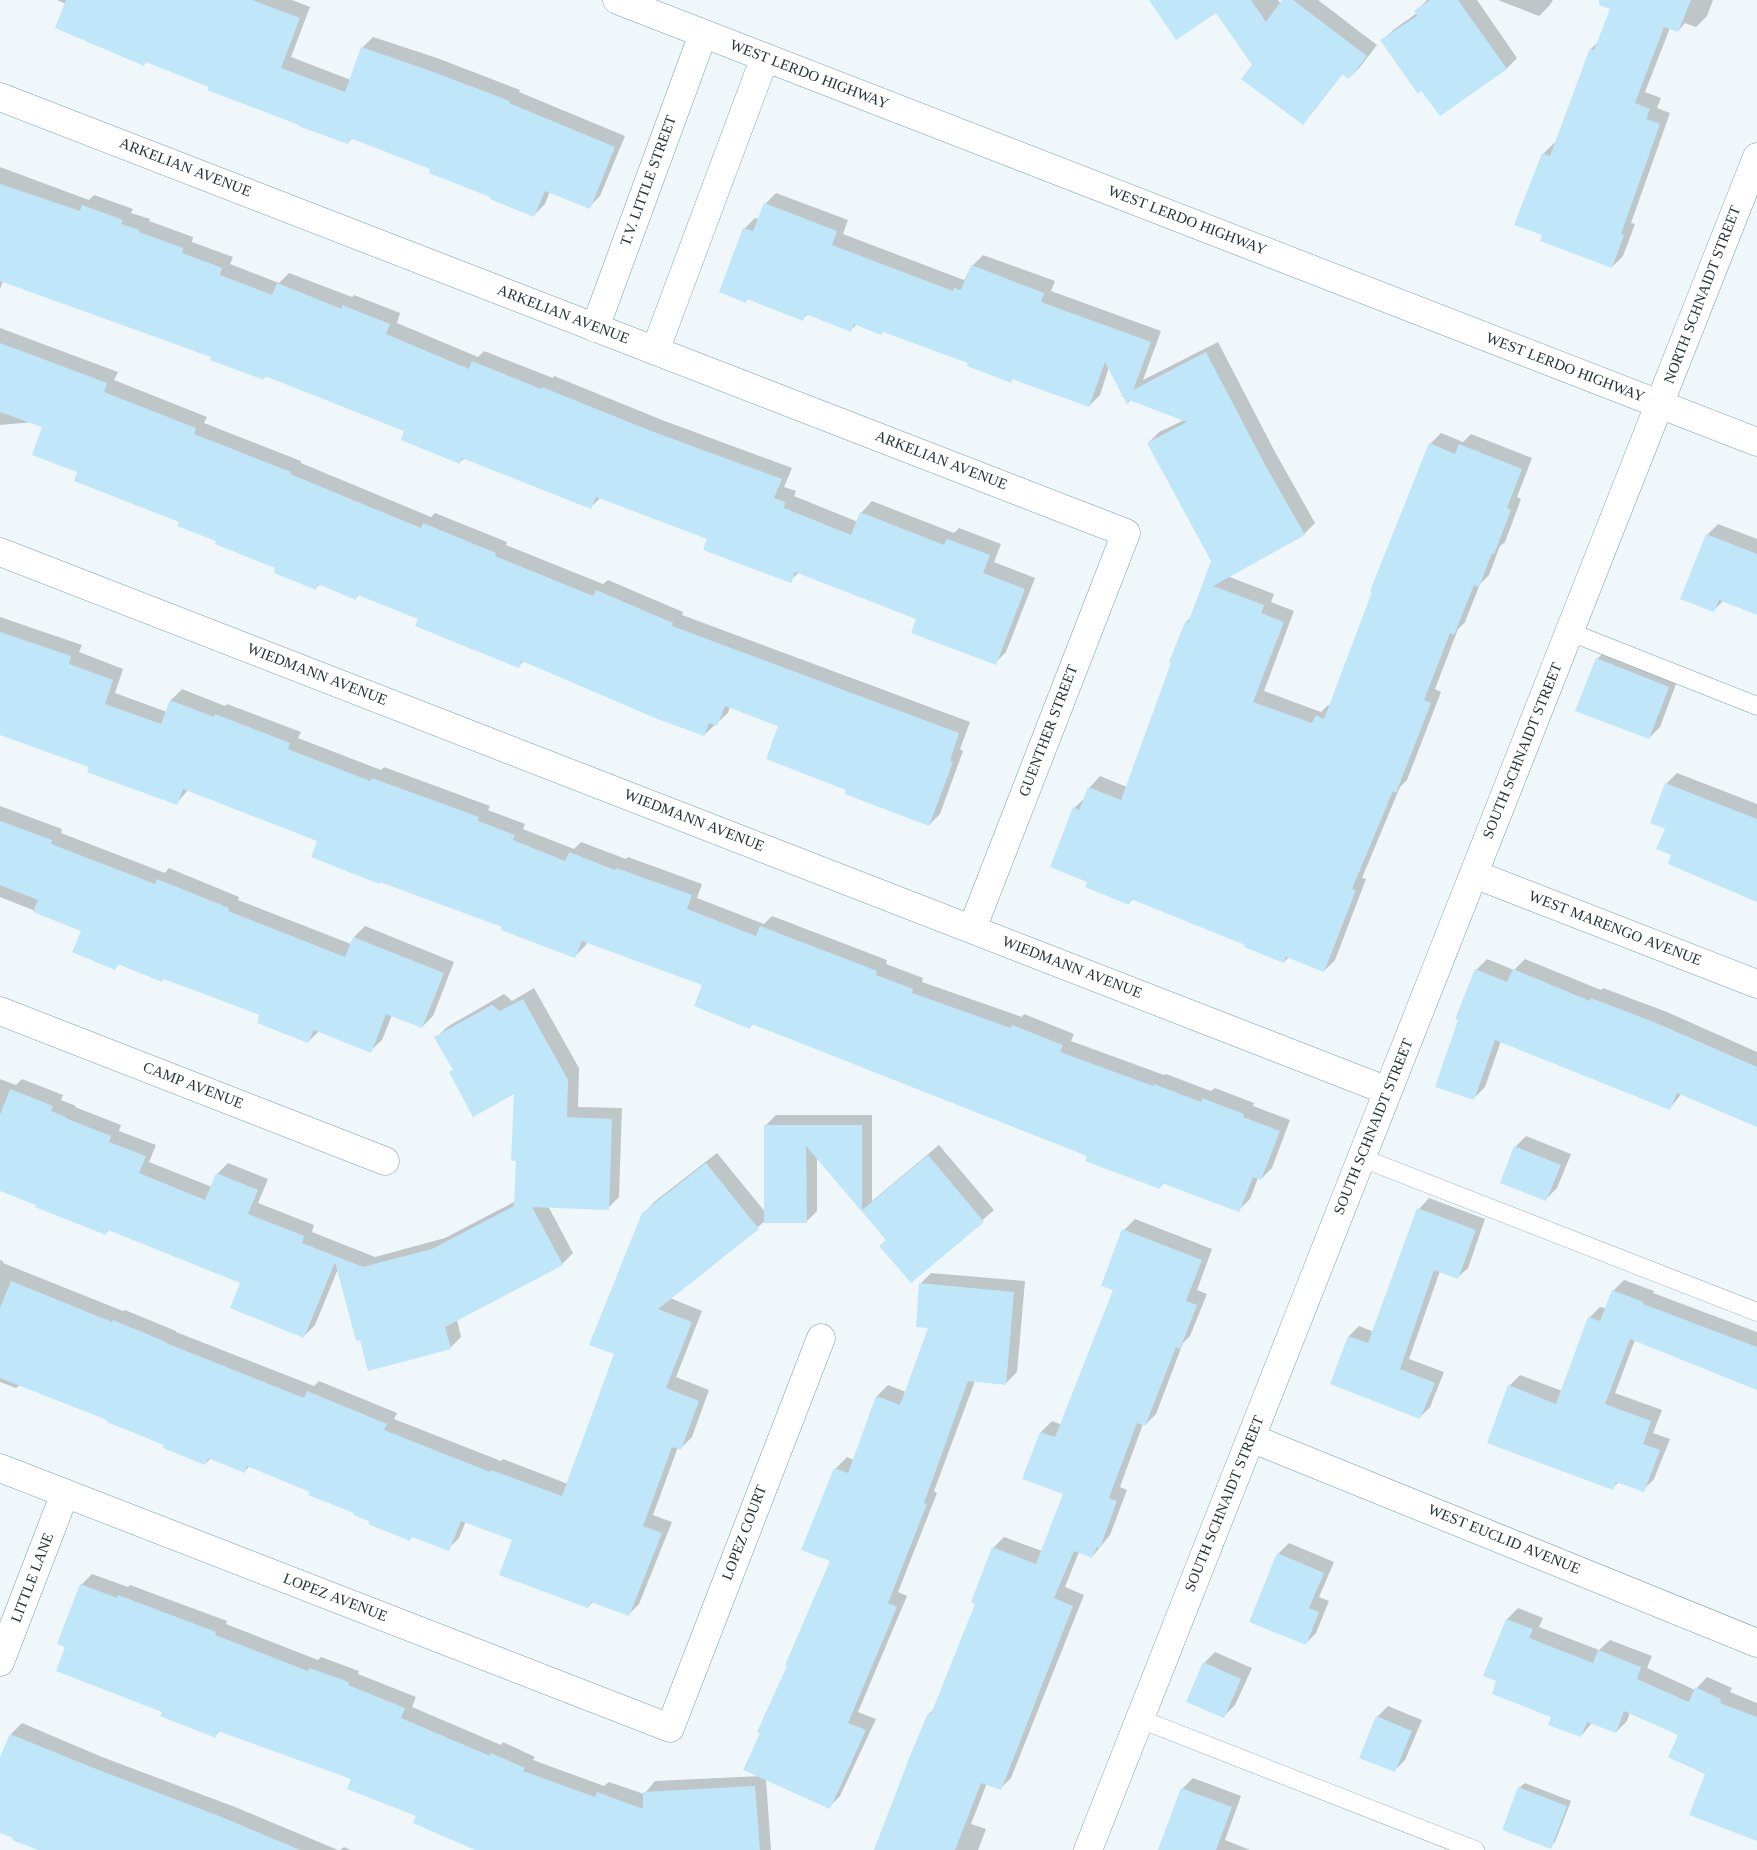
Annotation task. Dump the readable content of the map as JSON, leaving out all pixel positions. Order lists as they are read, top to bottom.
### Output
{
  "streets": {
    "street": [
      "WEST LERDO HIGHWAY",
      "ARKELIAN AVENUE",
      "T.V. LITTLE STREET",
      "NORTH SCHNAIDT STREET",
      "WIEDMANN AVENUE",
      "GUENTHER STREET",
      "SOUTH SCHNAIDT STREET",
      "WEST MARENGO AVENUE",
      "CAMP AVENUE",
      "LOPEZ COURT",
      "WEST EUCLID AVENUE",
      "LITTLE LANE",
      "LOPEZ AVENUE"
    ]
  },
  "crossings": [
    ["WEST LERDO HIGHWAY", "T.V. LITTLE STREET"],
    ["WEST LERDO HIGHWAY", "NORTH SCHNAIDT STREET"],
    ["WEST LERDO HIGHWAY", "SOUTH SCHNAIDT STREET"],
    ["ARKELIAN AVENUE", "T.V. LITTLE STREET"],
    ["ARKELIAN AVENUE", "GUENTHER STREET"],
    ["NORTH SCHNAIDT STREET", "SOUTH SCHNAIDT STREET"],
    ["WIEDMANN AVENUE", "GUENTHER STREET"],
    ["WIEDMANN AVENUE", "SOUTH SCHNAIDT STREET"],
    ["SOUTH SCHNAIDT STREET", "WEST MARENGO AVENUE"],
    ["SOUTH SCHNAIDT STREET", "WEST EUCLID AVENUE"],
    ["LOPEZ COURT", "LOPEZ AVENUE"],
    ["LITTLE LANE", "LOPEZ AVENUE"]
  ]
}
